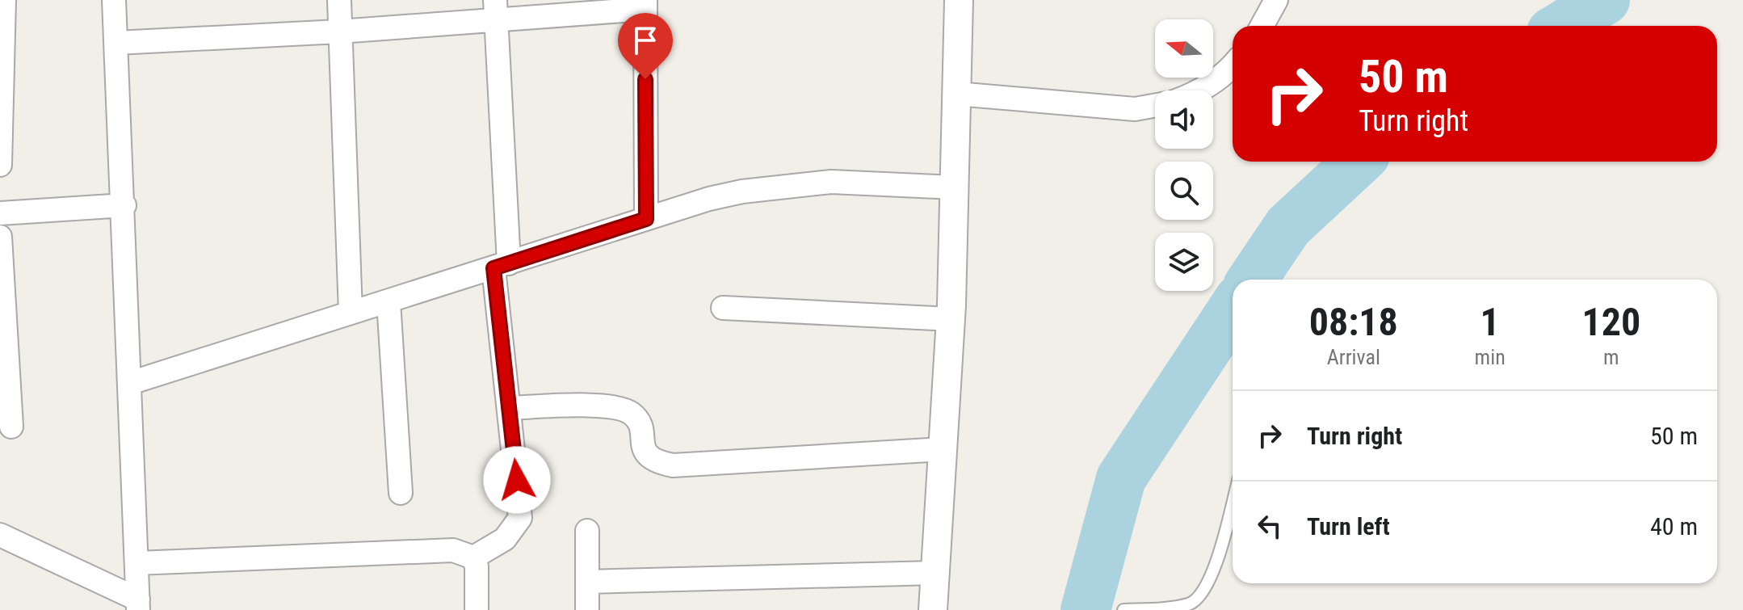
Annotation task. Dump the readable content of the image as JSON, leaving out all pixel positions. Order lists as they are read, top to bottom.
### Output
{
  "north": "left",
  "page": {
    "turn": ["50 m", "Turn right"],
    "eta": [
      "08:18",
      "Arrival",
      "1",
      "min",
      "120",
      "m"
    ],
    "list": [
      {
        "name": "Turn right",
        "value": "50 m"
      },
      {
        "name": "Turn left",
        "value": "40 m"
      }
    ]
  }
}
